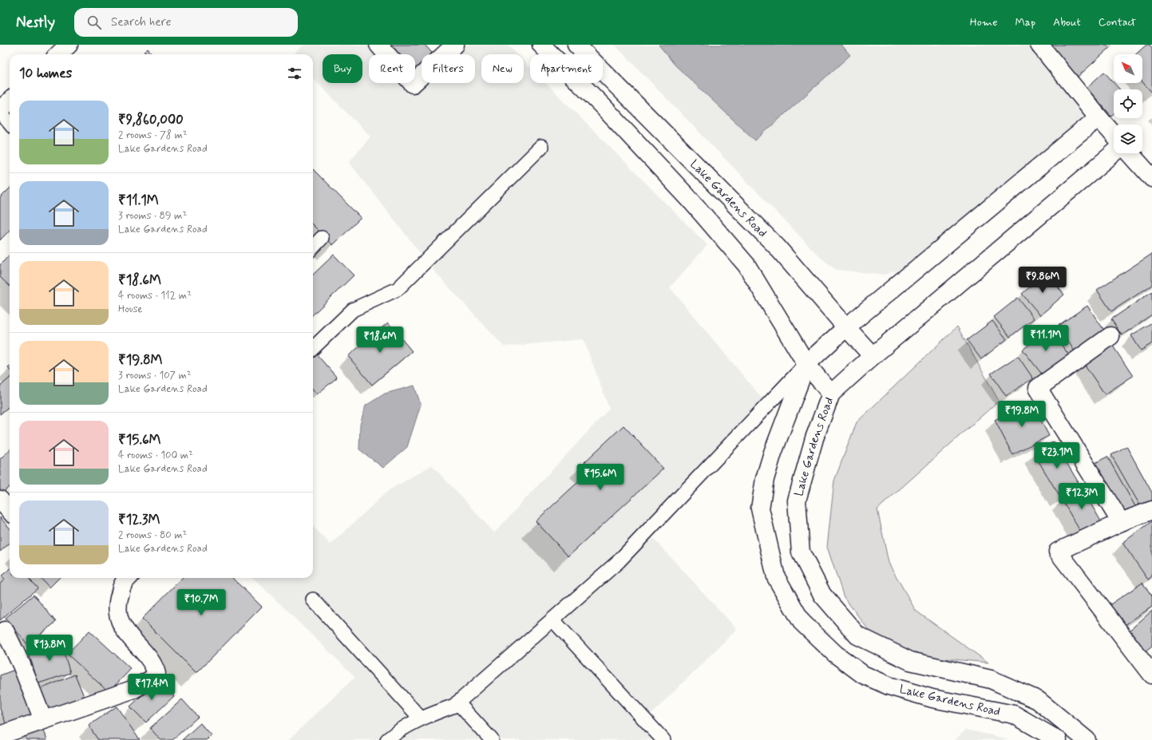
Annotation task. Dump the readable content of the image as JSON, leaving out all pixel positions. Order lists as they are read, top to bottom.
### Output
{
  "streets": {
    "main road": ["Lake Gardens Road"]
  },
  "north": "top left",
  "page": {
    "header": "Nestly",
    "search": "Search here",
    "nav": [
      "Home",
      "Map",
      "About",
      "Contact"
    ],
    "chip": [
      "Buy",
      "Rent",
      "Filters",
      "New",
      "Apartment"
    ],
    "heading": "10 homes",
    "list": [
      {
        "name": "₹9,860,000",
        "note": "2 rooms · 78 m² · Lake Gardens Road"
      },
      {
        "name": "₹11.1M",
        "note": "3 rooms · 89 m² · Lake Gardens Road"
      },
      {
        "name": "₹18.6M",
        "note": "4 rooms · 112 m² · House"
      },
      {
        "name": "₹19.8M",
        "note": "3 rooms · 107 m² · Lake Gardens Road"
      },
      {
        "name": "₹15.6M",
        "note": "4 rooms · 100 m² · Lake Gardens Road"
      },
      {
        "name": "₹12.3M",
        "note": "2 rooms · 80 m² · Lake Gardens Road"
      }
    ],
    "price": [
      "₹9.86M",
      "₹11.1M",
      "₹18.6M",
      "₹19.8M",
      "₹23.1M",
      "₹15.6M",
      "₹12.3M",
      "₹10.7M",
      "₹13.8M",
      "₹17.4M"
    ]
  }
}
